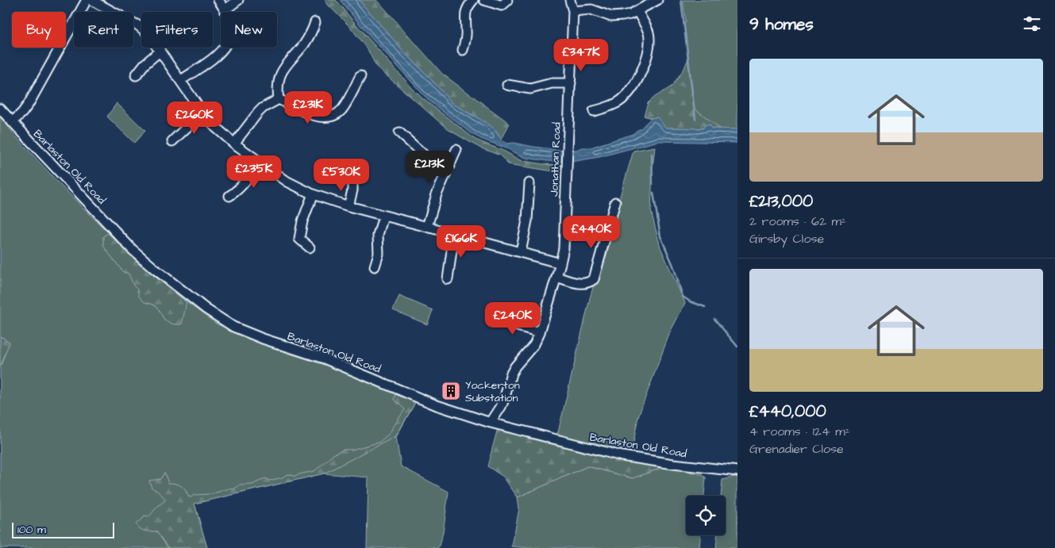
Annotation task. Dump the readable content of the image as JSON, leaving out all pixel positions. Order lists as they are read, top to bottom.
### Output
{
  "streets": {
    "street": ["Jonathan Road", "Barlaston Old Road"]
  },
  "crossings": [
    ["Jonathan Road", "Barlaston Old Road"]
  ],
  "places": {
    "building": ["Yockerton Substation"]
  },
  "scale_bar": "100 m",
  "page": {
    "heading": "9 homes",
    "chip": [
      "Buy",
      "Rent",
      "Filters",
      "New"
    ],
    "price": [
      "£347K",
      "£231K",
      "£260K",
      "£213K",
      "£235K",
      "£530K",
      "£440K",
      "£166K",
      "£240K"
    ],
    "list": [
      {
        "name": "£213,000",
        "note": "2 rooms · 62 m² · Girsby Close"
      },
      {
        "name": "£440,000",
        "note": "4 rooms · 124 m² · Grenadier Close"
      }
    ],
    "scale": "100 m"
  }
}
